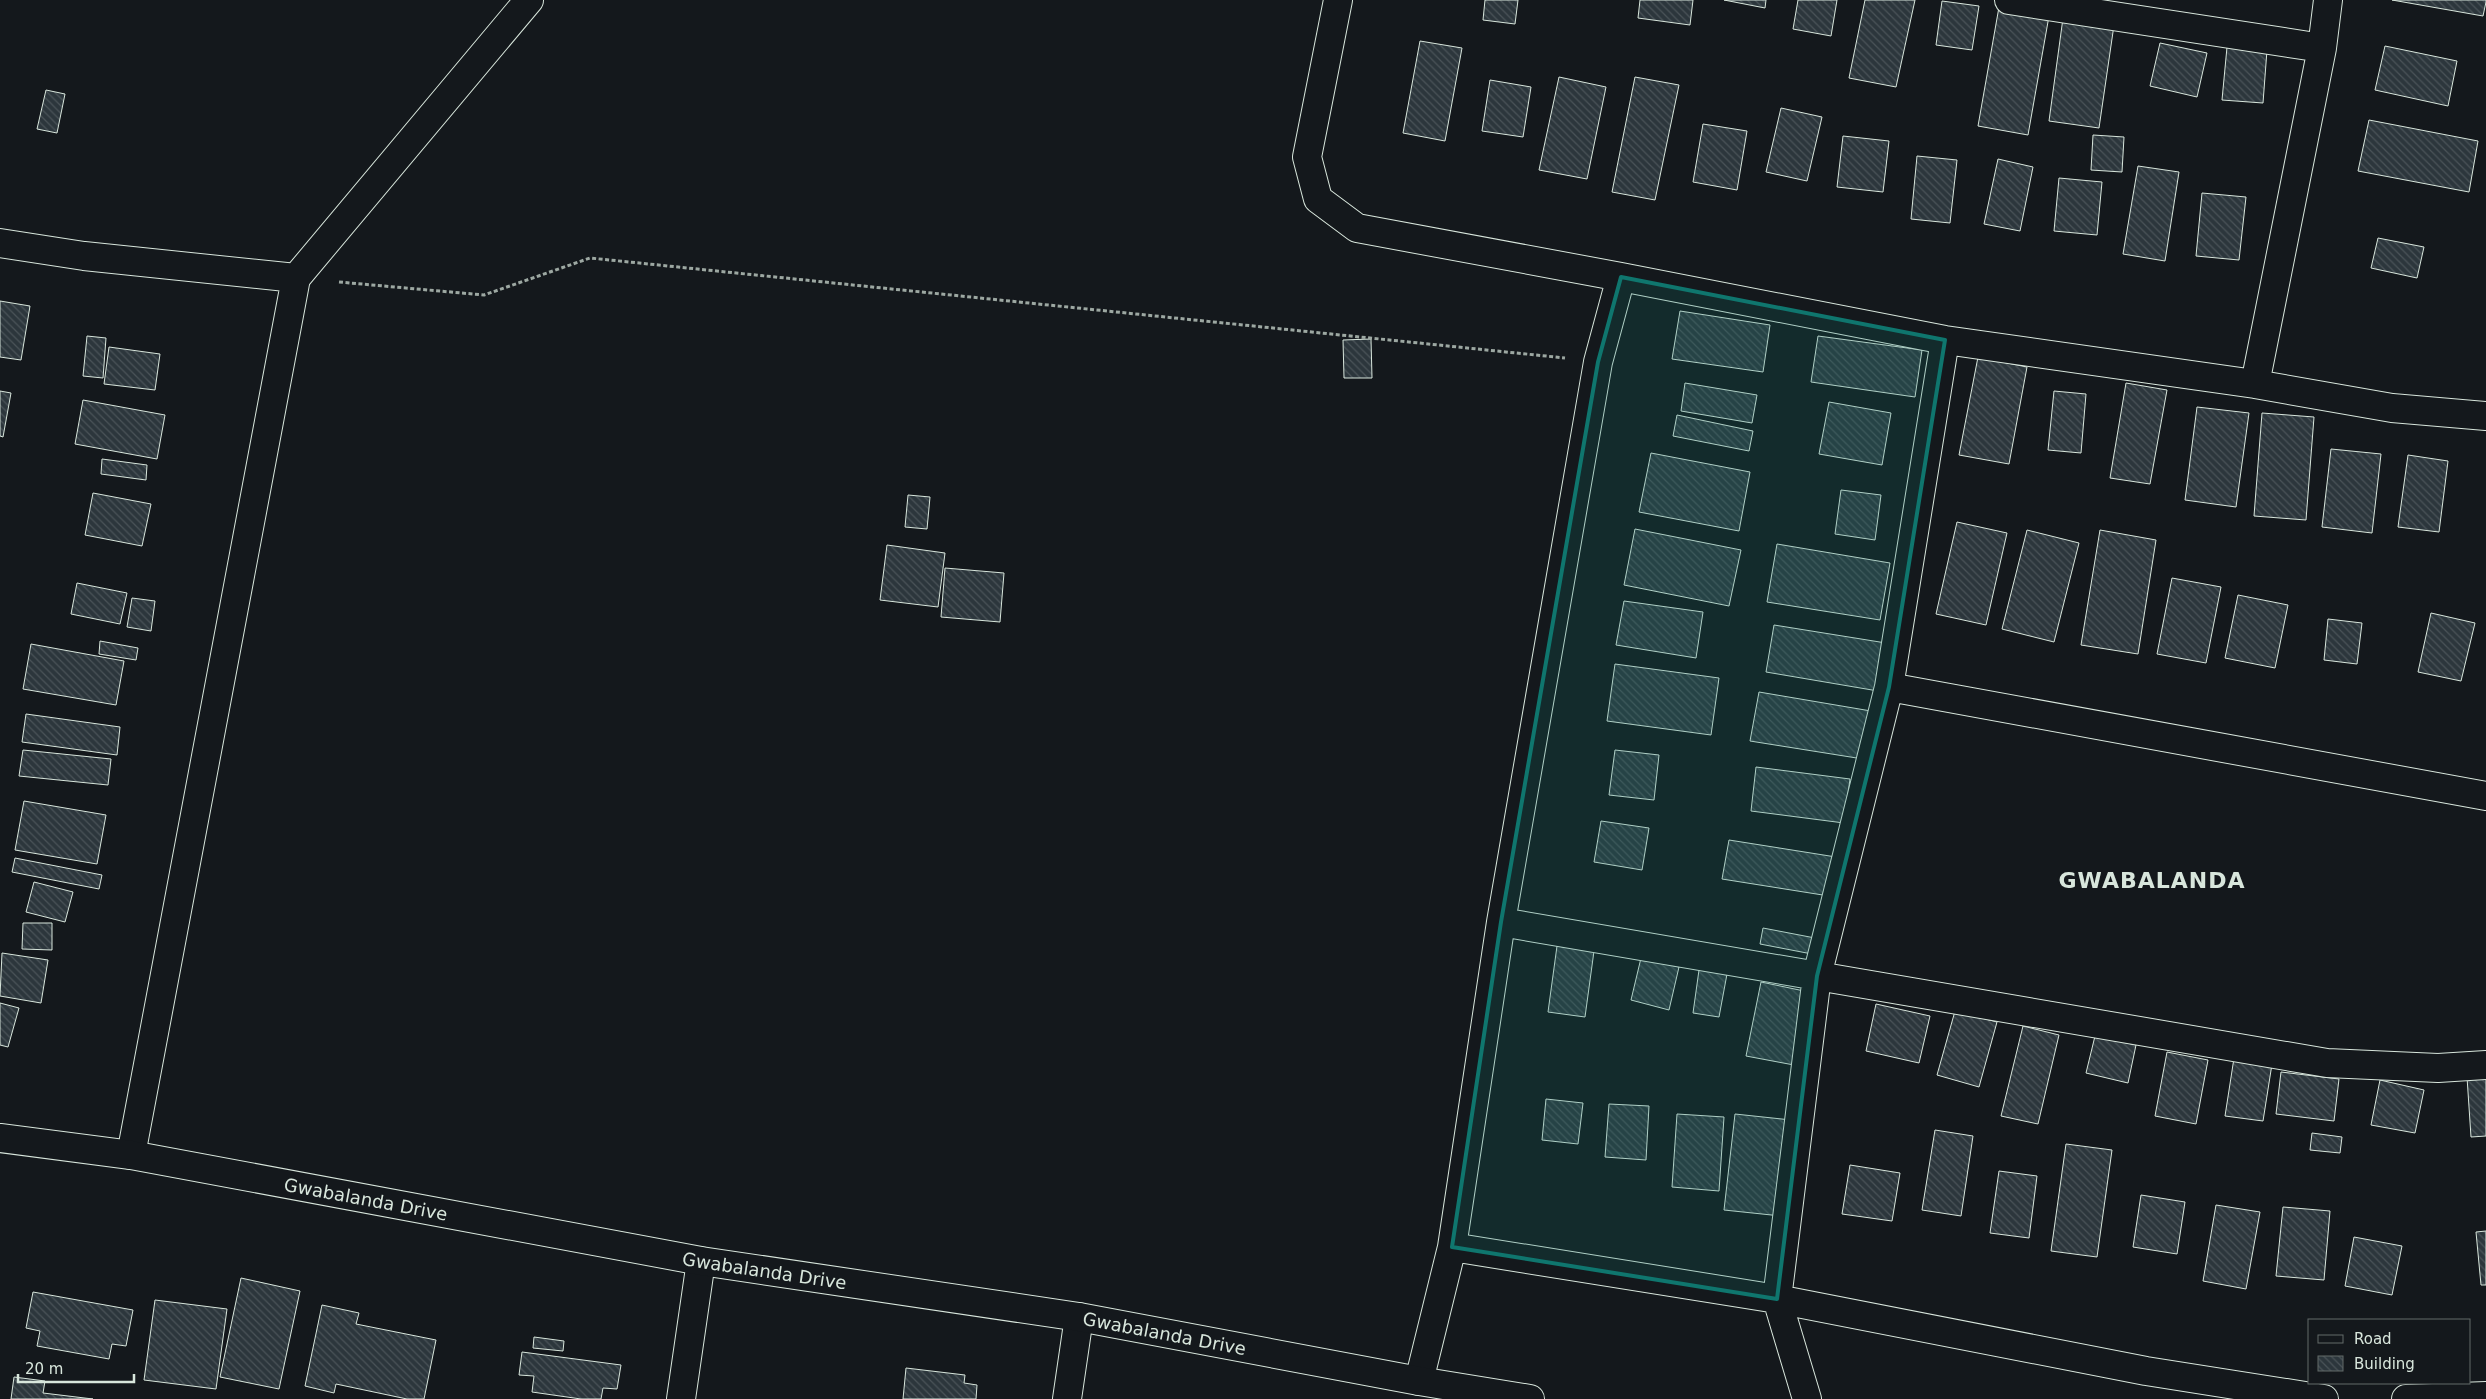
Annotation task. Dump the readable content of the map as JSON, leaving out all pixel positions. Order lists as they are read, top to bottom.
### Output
{
  "streets": {
    "street": ["Gwabalanda Drive"]
  },
  "districts": ["GWABALANDA"],
  "legend": ["Road", "Building"],
  "scale_bar": "20 m"
}
